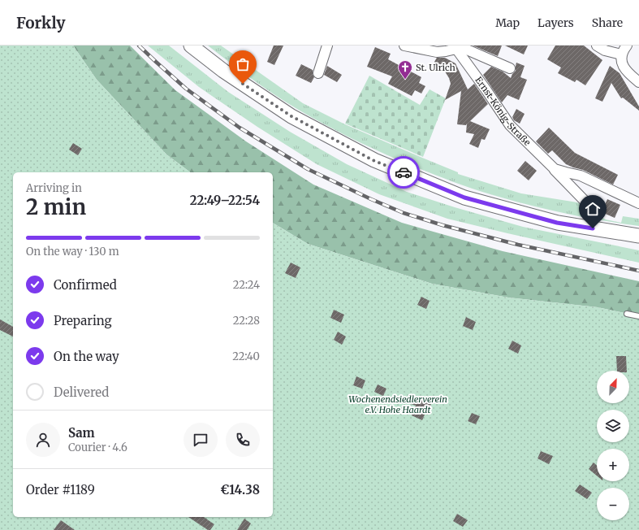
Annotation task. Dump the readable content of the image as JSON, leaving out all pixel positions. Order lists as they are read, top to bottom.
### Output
{
  "streets": {
    "street": ["Ernst-König-Straße"]
  },
  "parks": ["Wochenendsiedlerverein e.V. Hohe Haardt"],
  "places": {
    "church": ["St. Ulrich"]
  },
  "north": "top right",
  "page": {
    "header": "Forkly",
    "nav": ["Map", "Layers", "Share"],
    "heading": ["2 min", "Arriving in", "22:49–22:54"],
    "panel": [
      "Sam",
      "Courier · 4.6",
      "Order #1189",
      "€14.38"
    ],
    "bar": "On the way · 130 m",
    "list": [
      ["Confirmed", "22:24"],
      ["Preparing", "22:28"],
      ["On the way", "22:40"],
      "Delivered"
    ],
    "map_buttons": ["+", "−"]
  }
}
